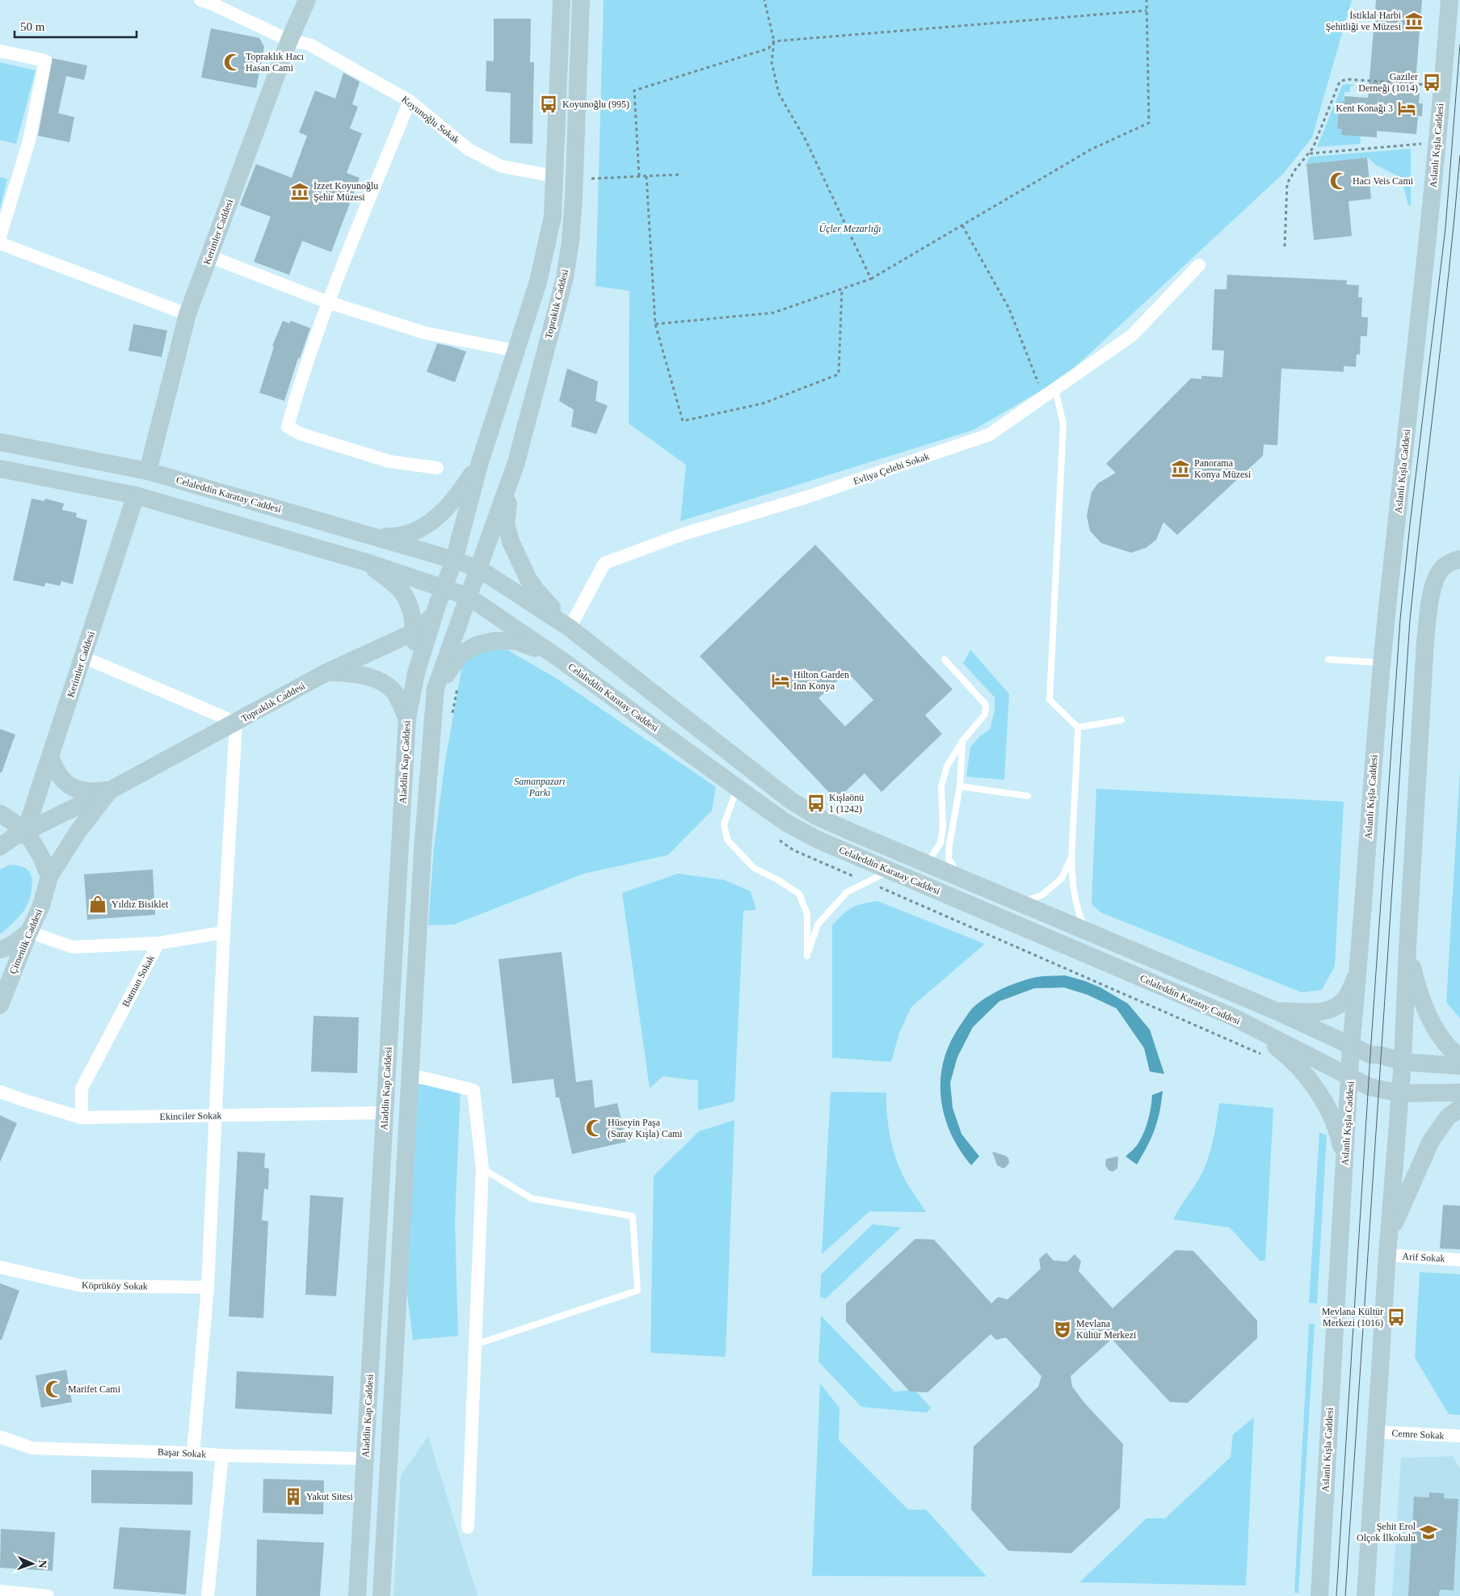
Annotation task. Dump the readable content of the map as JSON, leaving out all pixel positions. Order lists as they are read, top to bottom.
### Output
{
  "streets": {
    "main road": [
      "Aslanlı Kışla Caddesi",
      "Kerimler Caddesi",
      "Topraklık Caddesi",
      "Celaleddin Karatay Caddesi",
      "Aladdin Kap Caddesi",
      "Çimenlik Caddesi"
    ],
    "street": [
      "Koyunoğlu Sokak",
      "Evliya Çelebi Sokak",
      "Batman Sokak",
      "Ekinciler Sokak",
      "Arif Sokak",
      "Köprüköy Sokak",
      "Cemre Sokak",
      "Başar Sokak"
    ]
  },
  "crossings": [
    ["Koyunoğlu Sokak", "Kerimler Caddesi"],
    ["Aslanlı Kışla Caddesi", "Celaleddin Karatay Caddesi"],
    ["Kerimler Caddesi", "Topraklık Caddesi"],
    ["Kerimler Caddesi", "Celaleddin Karatay Caddesi"],
    ["Topraklık Caddesi", "Celaleddin Karatay Caddesi"],
    ["Topraklık Caddesi", "Aladdin Kap Caddesi"],
    ["Topraklık Caddesi", "Çimenlik Caddesi"],
    ["Evliya Çelebi Sokak", "Celaleddin Karatay Caddesi"],
    ["Celaleddin Karatay Caddesi", "Aladdin Kap Caddesi"],
    ["Aladdin Kap Caddesi", "Ekinciler Sokak"],
    ["Aladdin Kap Caddesi", "Başar Sokak"],
    ["Çimenlik Caddesi", "Batman Sokak"],
    ["Batman Sokak", "Ekinciler Sokak"]
  ],
  "parks": ["Üçler Mezarlığı", "Samanpazarı Parkı"],
  "places": {
    "museum": ["İstiklal Harbi Şehitliği ve Müzesi", "İzzet Koyunoğlu Şehir Müzesi", "Panorama Konya Müzesi"],
    "mosque": [
      "Topraklık Hacı Hasan Cami",
      "Hacı Veis Cami",
      "Hüseyin Paşa (Saray Kışla) Cami",
      "Marifet Cami"
    ],
    "bus stop": [
      "Gaziler Derneği (1014)",
      "Koyunoğlu (995)",
      "Kışlaönü 1 (1242)",
      "Mevlana Kültür Merkezi (1016)"
    ],
    "hotel": ["Kent Konağı 3", "Hilton Garden Inn Konya"],
    "shop": ["Yıldız Bisiklet"],
    "theatre": ["Mevlana Kültür Merkezi"],
    "building": ["Yakut Sitesi"],
    "school or university": ["Şehit Erol Olçok İlkokulu"]
  },
  "scale_bar": "50 m",
  "north": "right"
}
